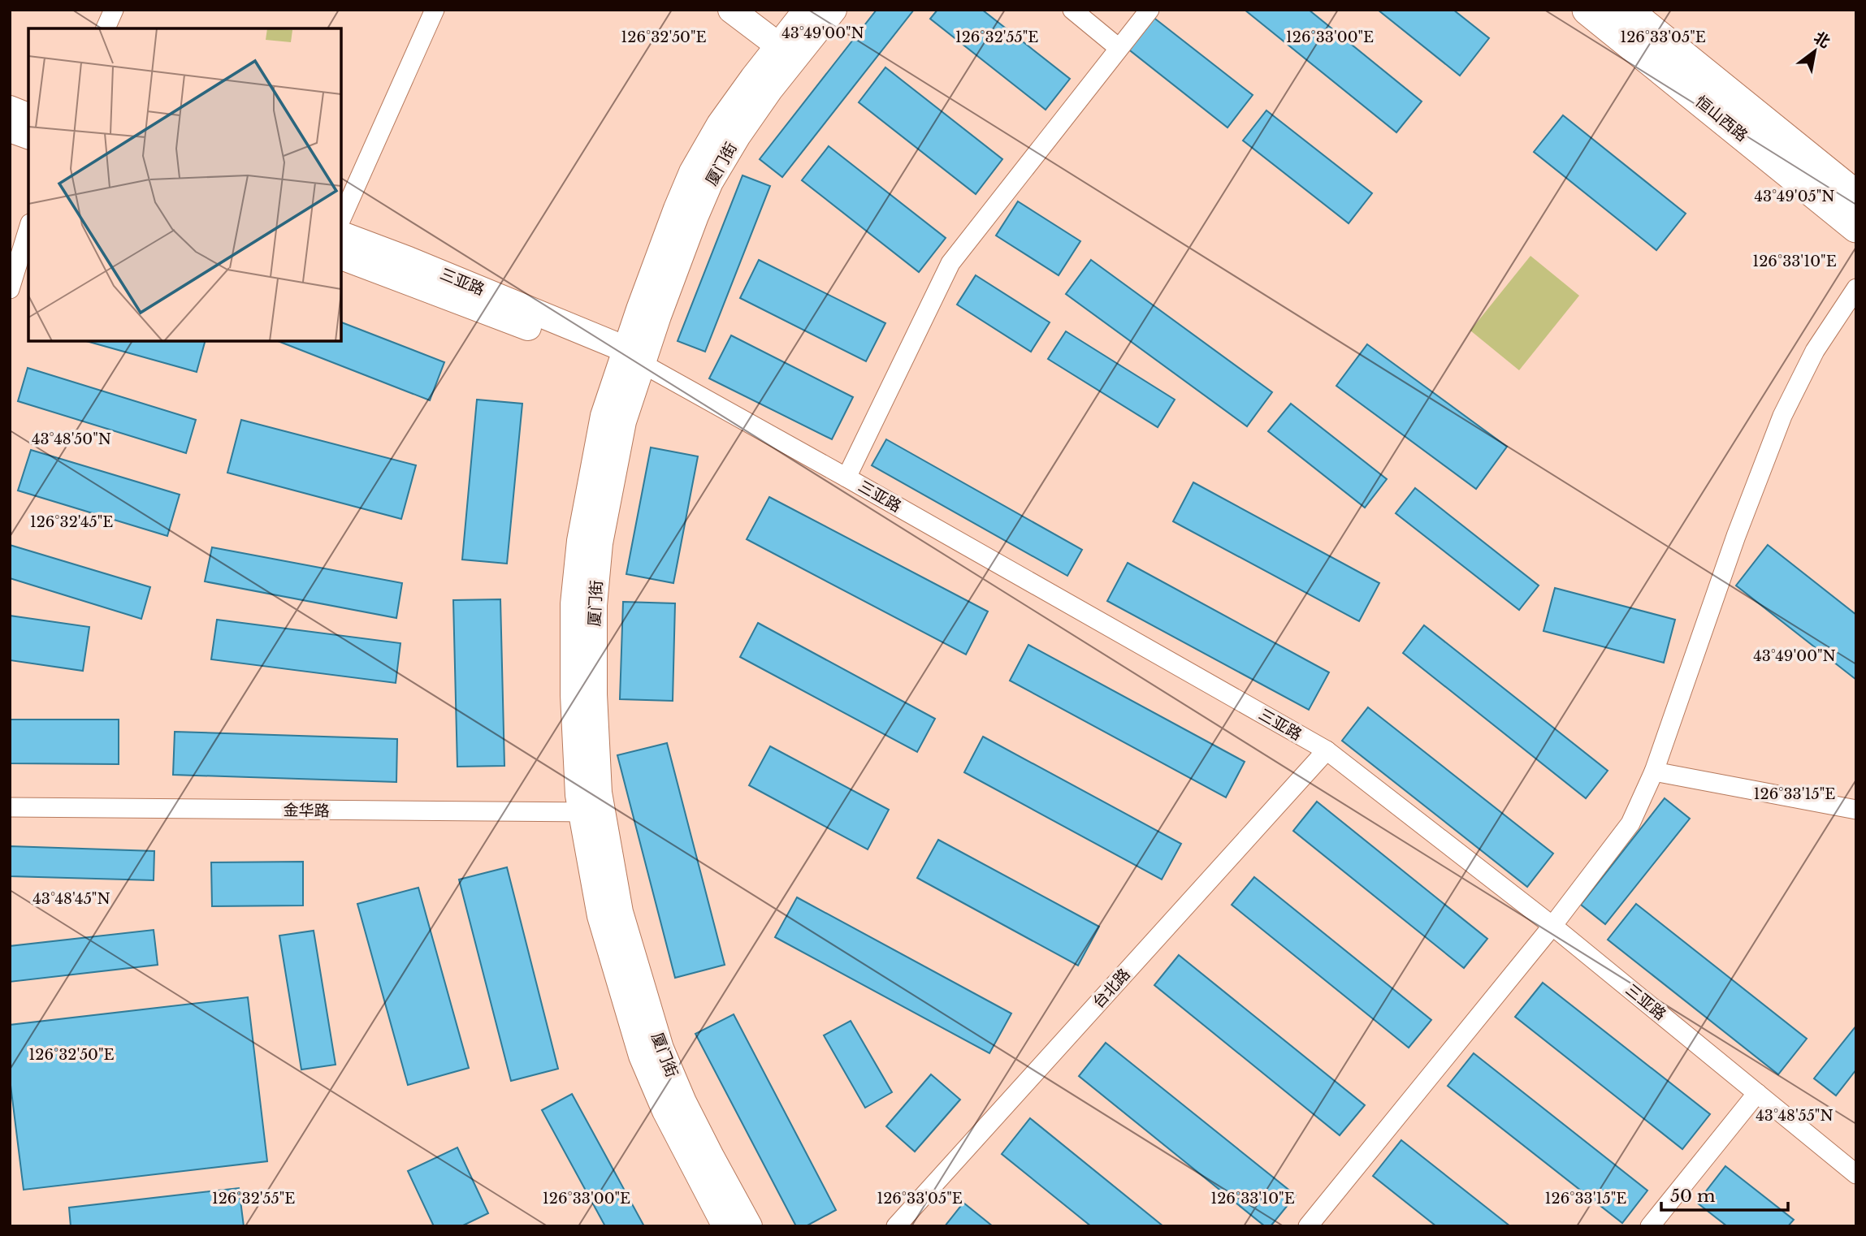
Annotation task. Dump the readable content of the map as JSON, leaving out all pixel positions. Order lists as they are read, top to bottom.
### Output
{
  "streets": {
    "main road": ["恒山西路", "厦门街", "三亚路"],
    "street": ["金华路", "台北路"]
  },
  "crossings": [
    ["厦门街", "三亚路"],
    ["厦门街", "金华路"],
    ["三亚路", "台北路"]
  ],
  "scale_bar": "50 m",
  "north": "top right",
  "coordinates": [
    "43°49'00\"N",
    "126°32'50\"E",
    "126°32'55\"E",
    "126°33'00\"E",
    "126°33'05\"E",
    "43°49'05\"N",
    "126°33'10\"E",
    "43°48'50\"N",
    "126°32'45\"E",
    "126°33'15\"E",
    "43°48'45\"N",
    "43°48'55\"N"
  ]
}
